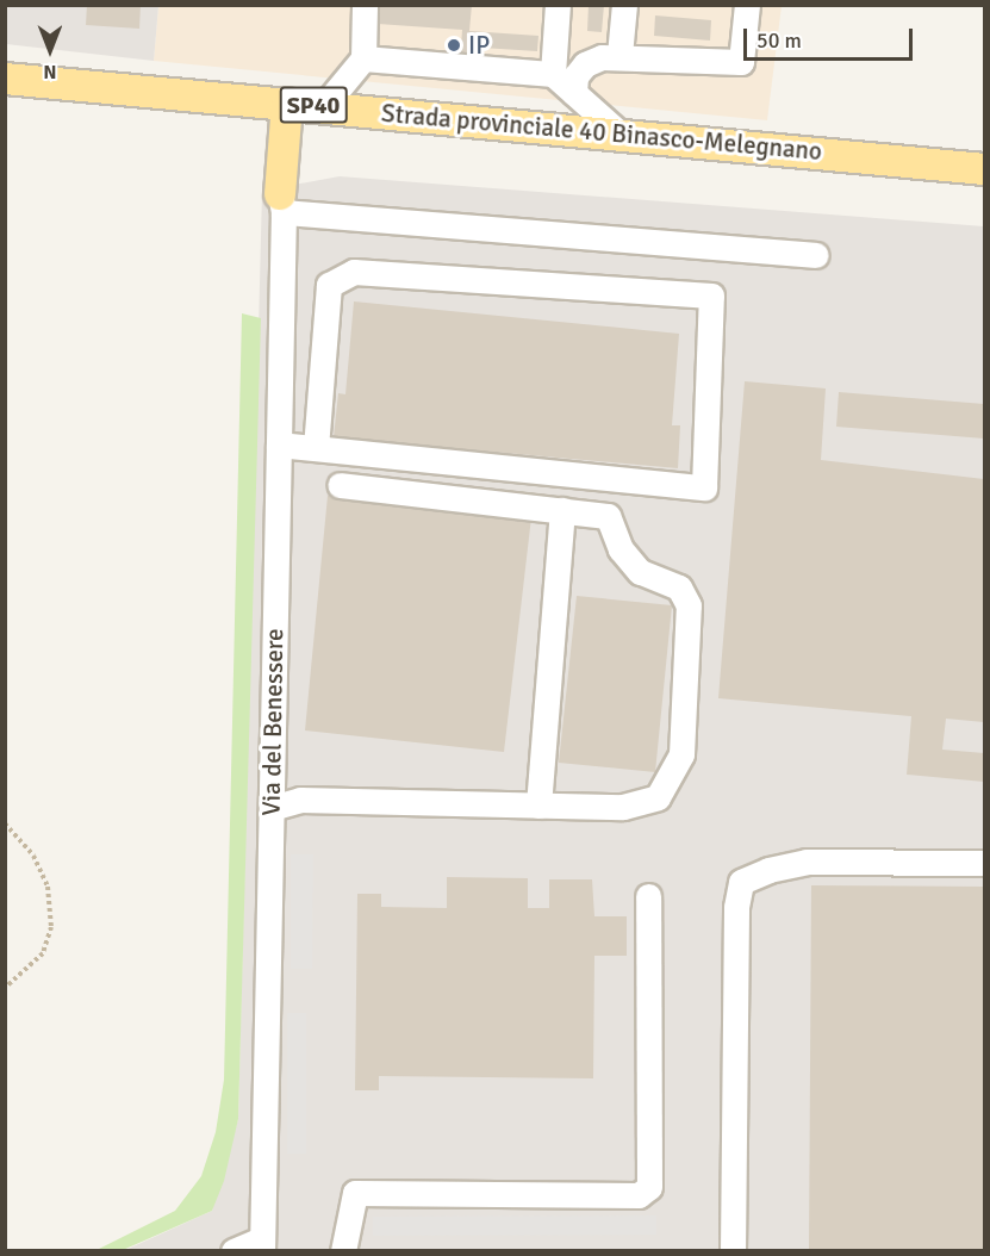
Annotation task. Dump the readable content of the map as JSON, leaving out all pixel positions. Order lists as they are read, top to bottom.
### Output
{
  "streets": {
    "main road": ["SP40", "Strada provinciale 40 Binasco-Melegnano"],
    "street": ["Via del Benessere"]
  },
  "places": ["IP"],
  "scale_bar": "50 m",
  "north": "bottom"
}
